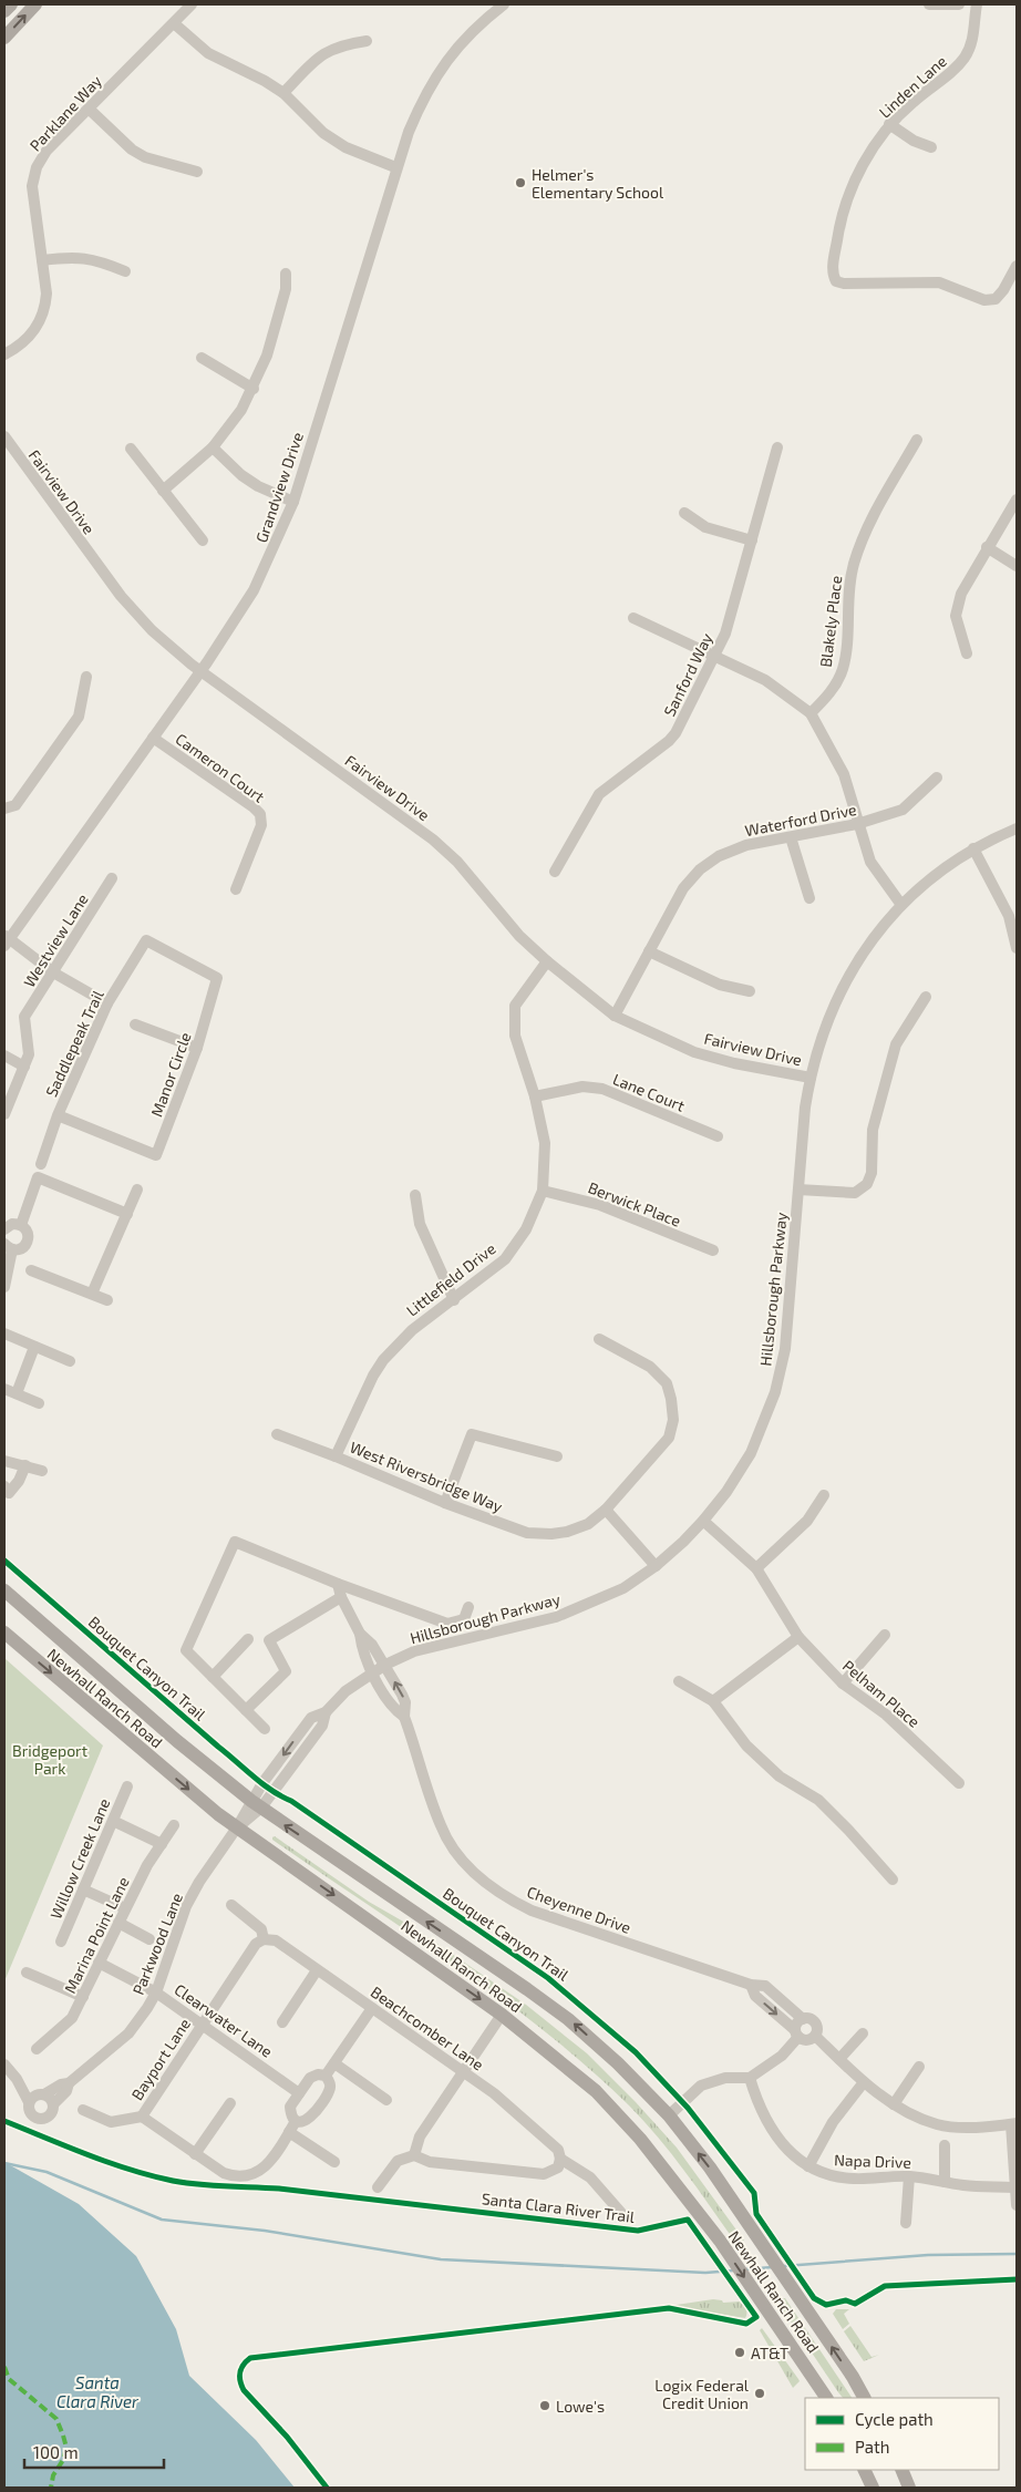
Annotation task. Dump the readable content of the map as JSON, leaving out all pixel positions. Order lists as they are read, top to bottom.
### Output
{
  "streets": {
    "main road": ["Newhall Ranch Road"],
    "street": [
      "Linden Lane",
      "Parklane Way",
      "Grandview Drive",
      "Fairview Drive",
      "Blakely Place",
      "Sanford Way",
      "Cameron Court",
      "Waterford Drive",
      "Westview Lane",
      "Saddlepeak Trail",
      "Manor Circle",
      "Lane Court",
      "Berwick Place",
      "Littlefield Drive",
      "Hillsborough Parkway",
      "West Riversbridge Way",
      "Pelham Place",
      "Willow Creek Lane",
      "Cheyenne Drive",
      "Marina Point Lane",
      "Parkwood Lane",
      "Clearwater Lane",
      "Beachcomber Lane",
      "Bayport Lane",
      "Napa Drive"
    ],
    "cycle path": ["Bouquet Canyon Trail", "Santa Clara River Trail"]
  },
  "crossings": [
    ["Grandview Drive", "Fairview Drive"],
    ["Grandview Drive", "Cameron Court"],
    ["Fairview Drive", "Waterford Drive"],
    ["Fairview Drive", "Littlefield Drive"],
    ["Fairview Drive", "Hillsborough Parkway"],
    ["Saddlepeak Trail", "Manor Circle"],
    ["Lane Court", "Littlefield Drive"],
    ["Berwick Place", "Littlefield Drive"],
    ["Littlefield Drive", "West Riversbridge Way"],
    ["Hillsborough Parkway", "Pelham Place"],
    ["Hillsborough Parkway", "Newhall Ranch Road"],
    ["Hillsborough Parkway", "Cheyenne Drive"],
    ["Hillsborough Parkway", "Parkwood Lane"],
    ["Newhall Ranch Road", "Parkwood Lane"],
    ["Marina Point Lane", "Clearwater Lane"],
    ["Parkwood Lane", "Clearwater Lane"],
    ["Clearwater Lane", "Bayport Lane"],
    ["Beachcomber Lane", "Bayport Lane"]
  ],
  "water": ["Santa Clara River"],
  "parks": ["Bridgeport Park"],
  "places": [
    "Helmer's Elementary School",
    "AT&T",
    "Logix Federal Credit Union",
    "Lowe's"
  ],
  "legend": ["Cycle path", "Path"],
  "scale_bar": "100 m"
}
